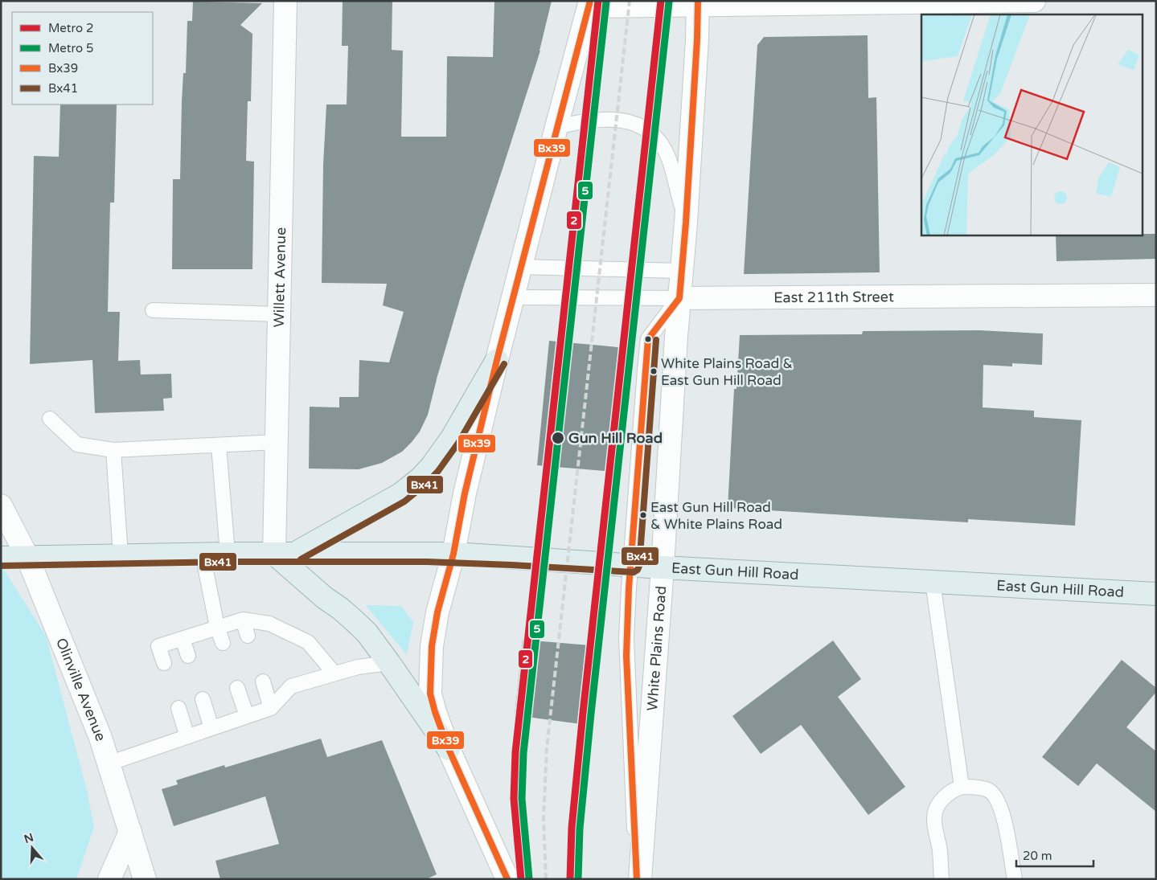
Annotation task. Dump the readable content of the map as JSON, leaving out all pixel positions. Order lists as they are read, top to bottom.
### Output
{
  "streets": {
    "main road": ["East Gun Hill Road"],
    "street": [
      "Willett Avenue",
      "East 211th Street",
      "White Plains Road",
      "Olinville Avenue"
    ]
  },
  "crossings": [
    ["Willett Avenue", "East Gun Hill Road"],
    ["East 211th Street", "White Plains Road"],
    ["East Gun Hill Road", "White Plains Road"],
    ["East Gun Hill Road", "Olinville Avenue"]
  ],
  "places": ["White Plains Road & East Gun Hill Road", "Gun Hill Road", "East Gun Hill Road & White Plains Road"],
  "lines": [
    "metro line 2",
    "transit line Bx39",
    "metro line 5",
    "transit line Bx41"
  ],
  "legend": [
    "Metro 2",
    "Metro 5",
    "Bx39",
    "Bx41"
  ],
  "scale_bar": "20 m",
  "north": "top"
}
